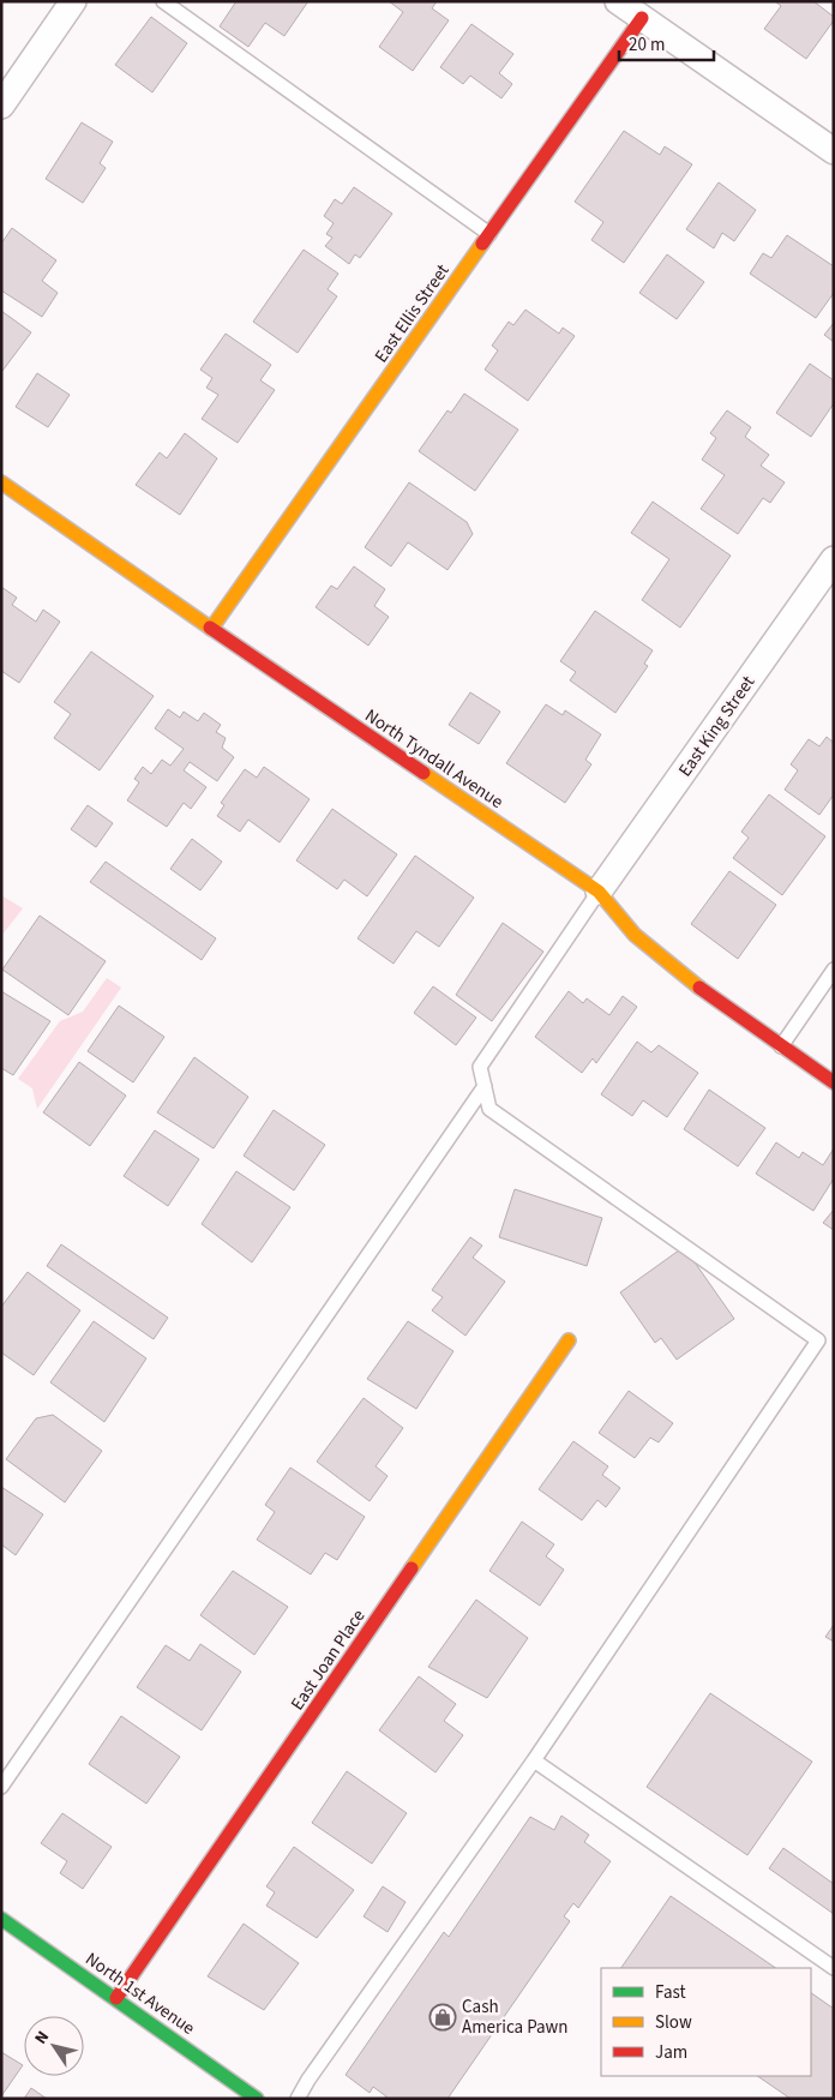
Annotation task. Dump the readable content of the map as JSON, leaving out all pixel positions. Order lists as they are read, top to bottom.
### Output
{
  "streets": {
    "street": [
      "East Ellis Street",
      "East King Street",
      "North Tyndall Avenue",
      "East Joan Place",
      "North 1st Avenue"
    ]
  },
  "crossings": [
    ["East Ellis Street", "North Tyndall Avenue"],
    ["East King Street", "North Tyndall Avenue"],
    ["East Joan Place", "North 1st Avenue"]
  ],
  "places": {
    "shop": ["Cash America Pawn"]
  },
  "legend": ["Fast", "Slow", "Jam"],
  "scale_bar": "20 m",
  "north": "top left"
}
